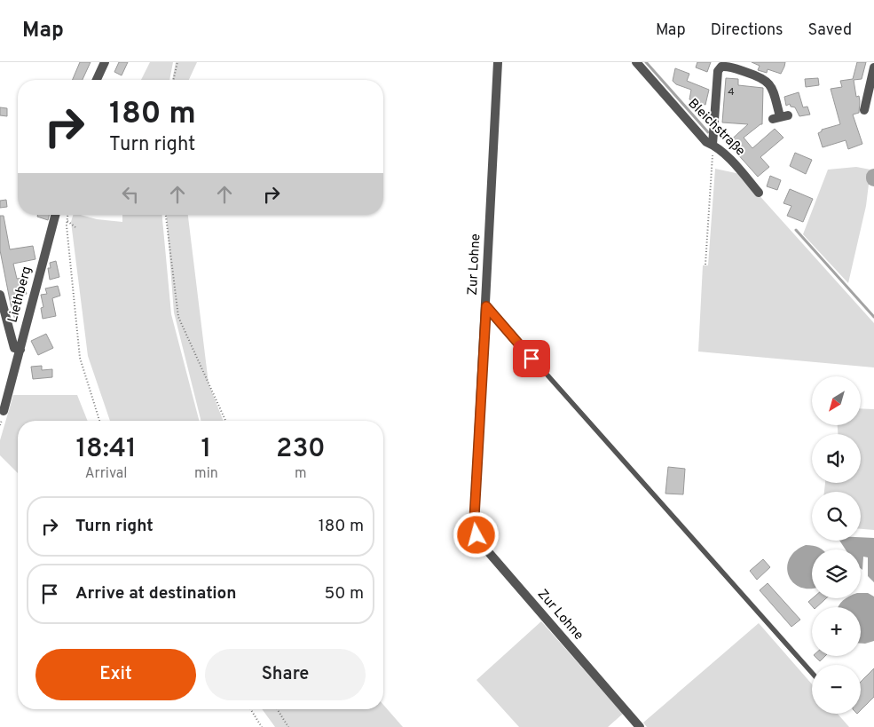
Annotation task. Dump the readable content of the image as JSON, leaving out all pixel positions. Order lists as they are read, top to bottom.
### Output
{
  "streets": {
    "street": ["Bleichstraße", "Zur Lohne", "Liethberg"]
  },
  "house_numbers": ["4"],
  "north": "bottom left",
  "page": {
    "header": "Map",
    "nav": ["Map", "Directions", "Saved"],
    "turn": ["180 m", "Turn right"],
    "map_buttons": ["+", "−"],
    "eta": [
      "18:41",
      "Arrival",
      "1",
      "min",
      "230",
      "m"
    ],
    "list": [
      {
        "name": "Turn right",
        "value": "180 m"
      },
      {
        "name": "Arrive at destination",
        "value": "50 m"
      }
    ],
    "buttons": ["Exit", "Share"]
  }
}
